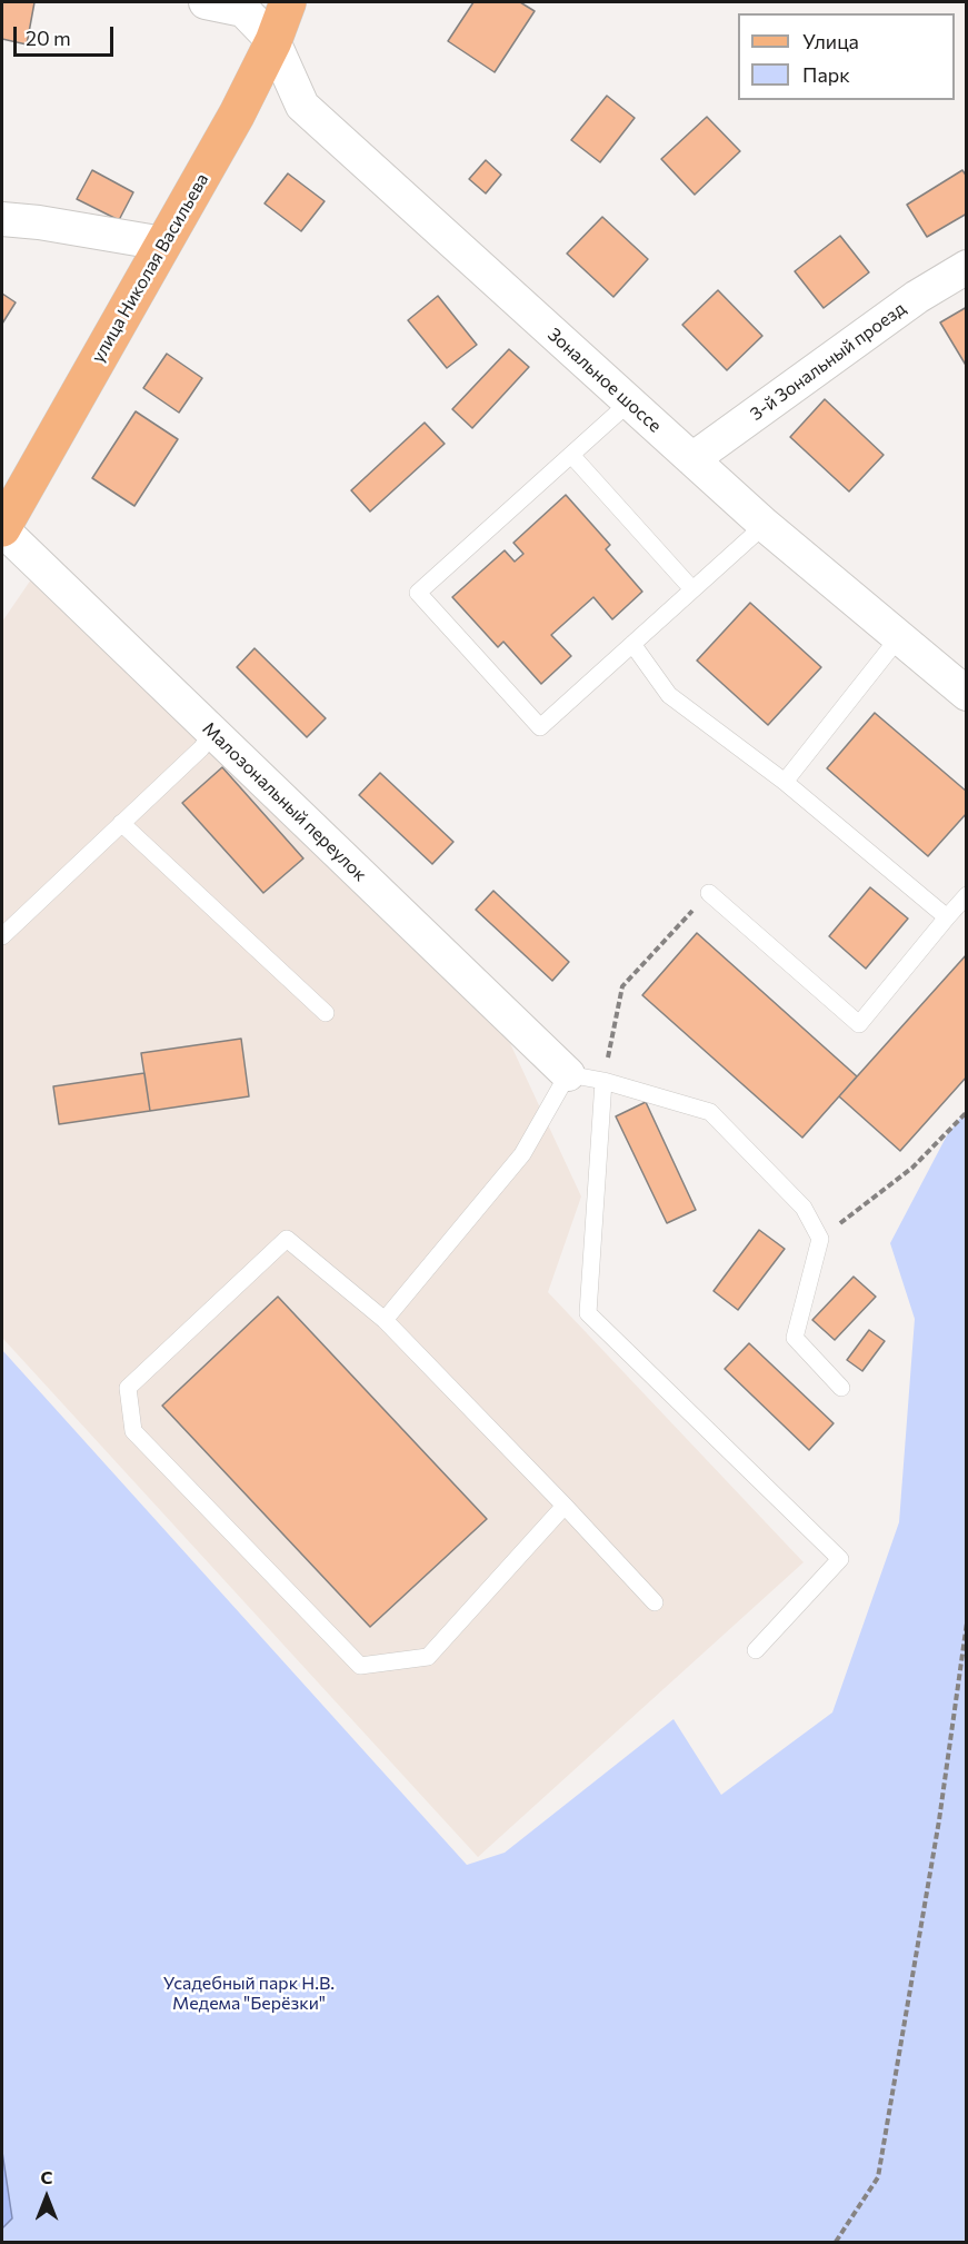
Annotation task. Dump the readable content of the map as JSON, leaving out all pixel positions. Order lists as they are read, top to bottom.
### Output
{
  "streets": {
    "main road": ["улица Николая Васильева"],
    "street": ["3-й Зональный проезд", "Зональное шоссе", "Малозональный переулок"]
  },
  "crossings": [
    ["улица Николая Васильева", "Зональное шоссе"],
    ["улица Николая Васильева", "Малозональный переулок"],
    ["3-й Зональный проезд", "Зональное шоссе"]
  ],
  "parks": ["Усадебный парк Н.В. Медема \"Берёзки\""],
  "legend": ["Улица", "Парк"],
  "scale_bar": "20 m",
  "north": "top"
}
